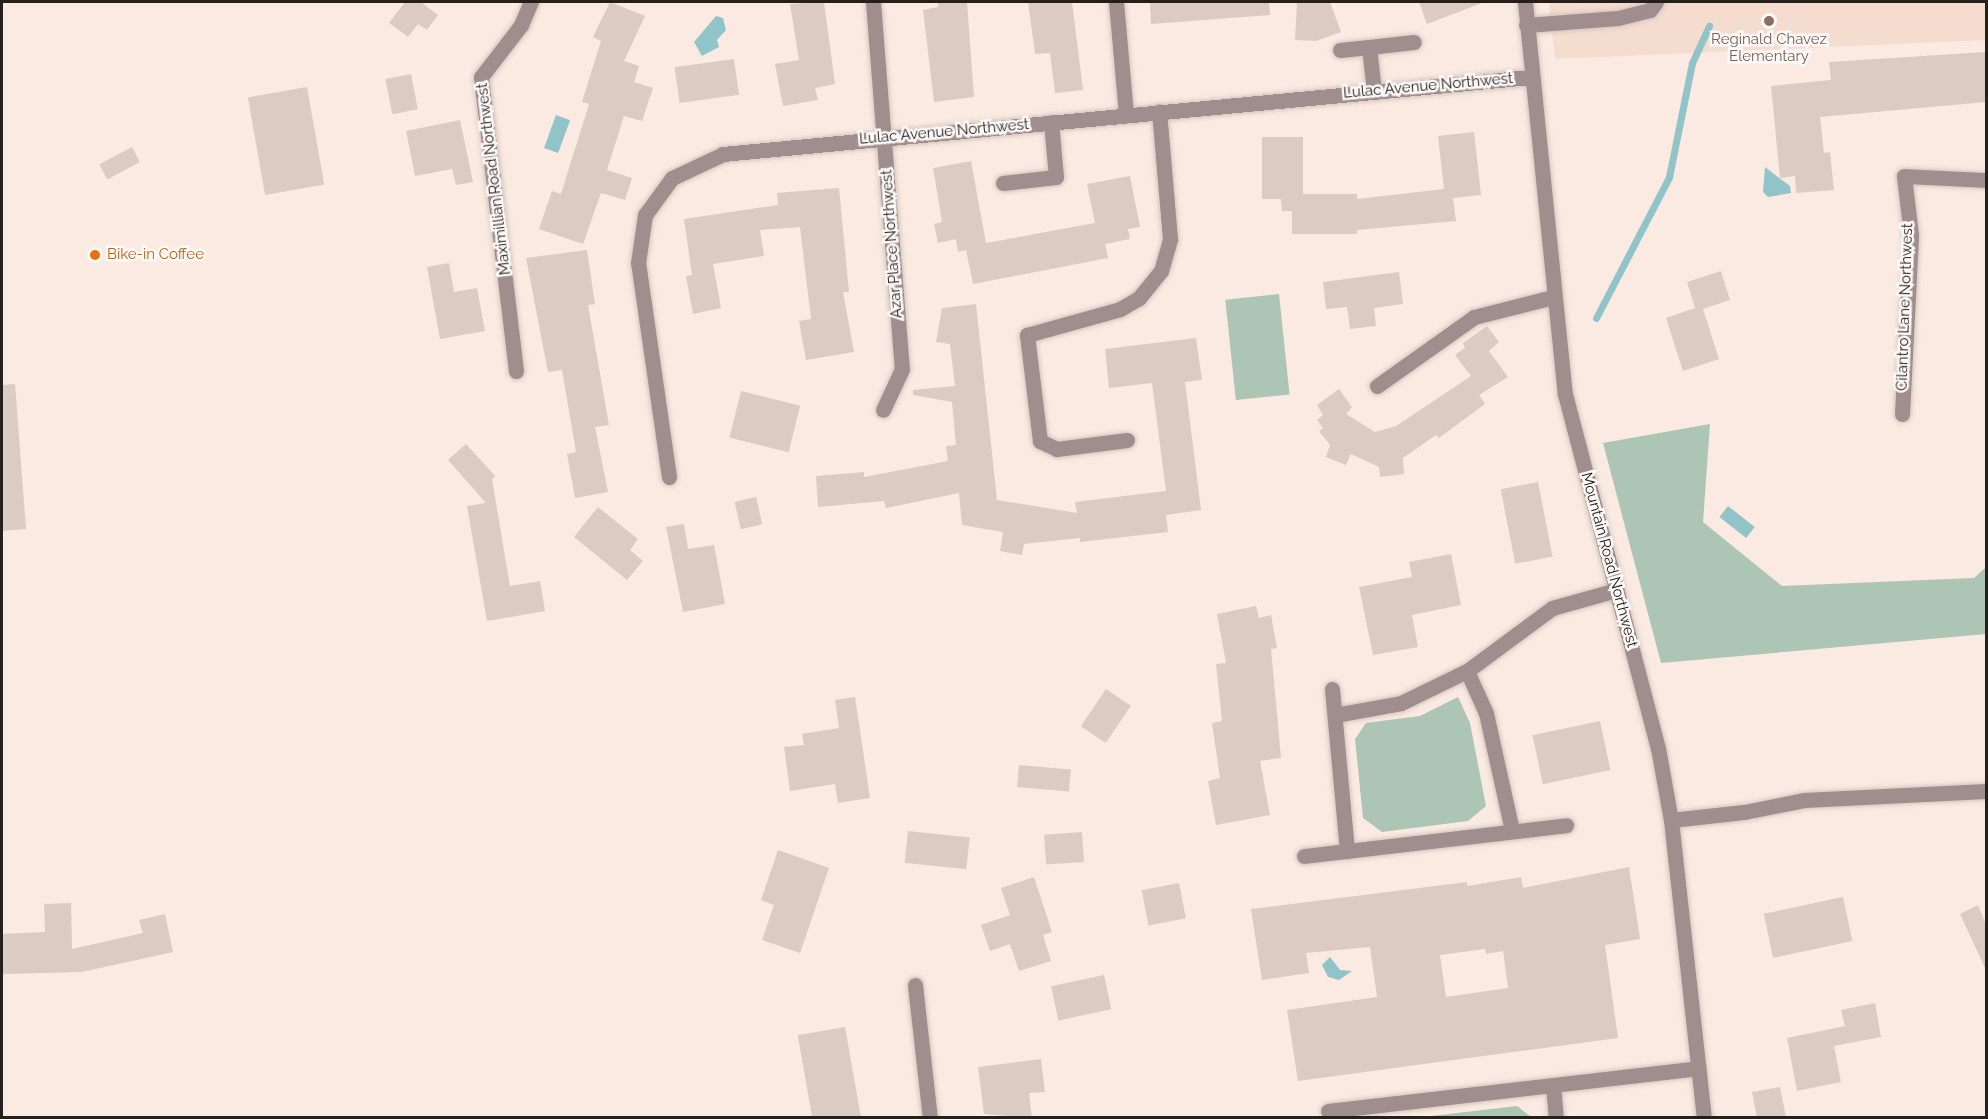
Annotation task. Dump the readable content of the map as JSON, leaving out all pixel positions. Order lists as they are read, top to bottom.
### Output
{
  "streets": {
    "street": [
      "Lulac Avenue Northwest",
      "Maximillian Road Northwest",
      "Azar Place Northwest",
      "Cilantro Lane Northwest",
      "Mountain Road Northwest"
    ]
  },
  "crossings": [
    ["Lulac Avenue Northwest", "Azar Place Northwest"],
    ["Lulac Avenue Northwest", "Mountain Road Northwest"]
  ],
  "places": ["Reginald Chavez Elementary", "Bike-in Coffee"]
}
